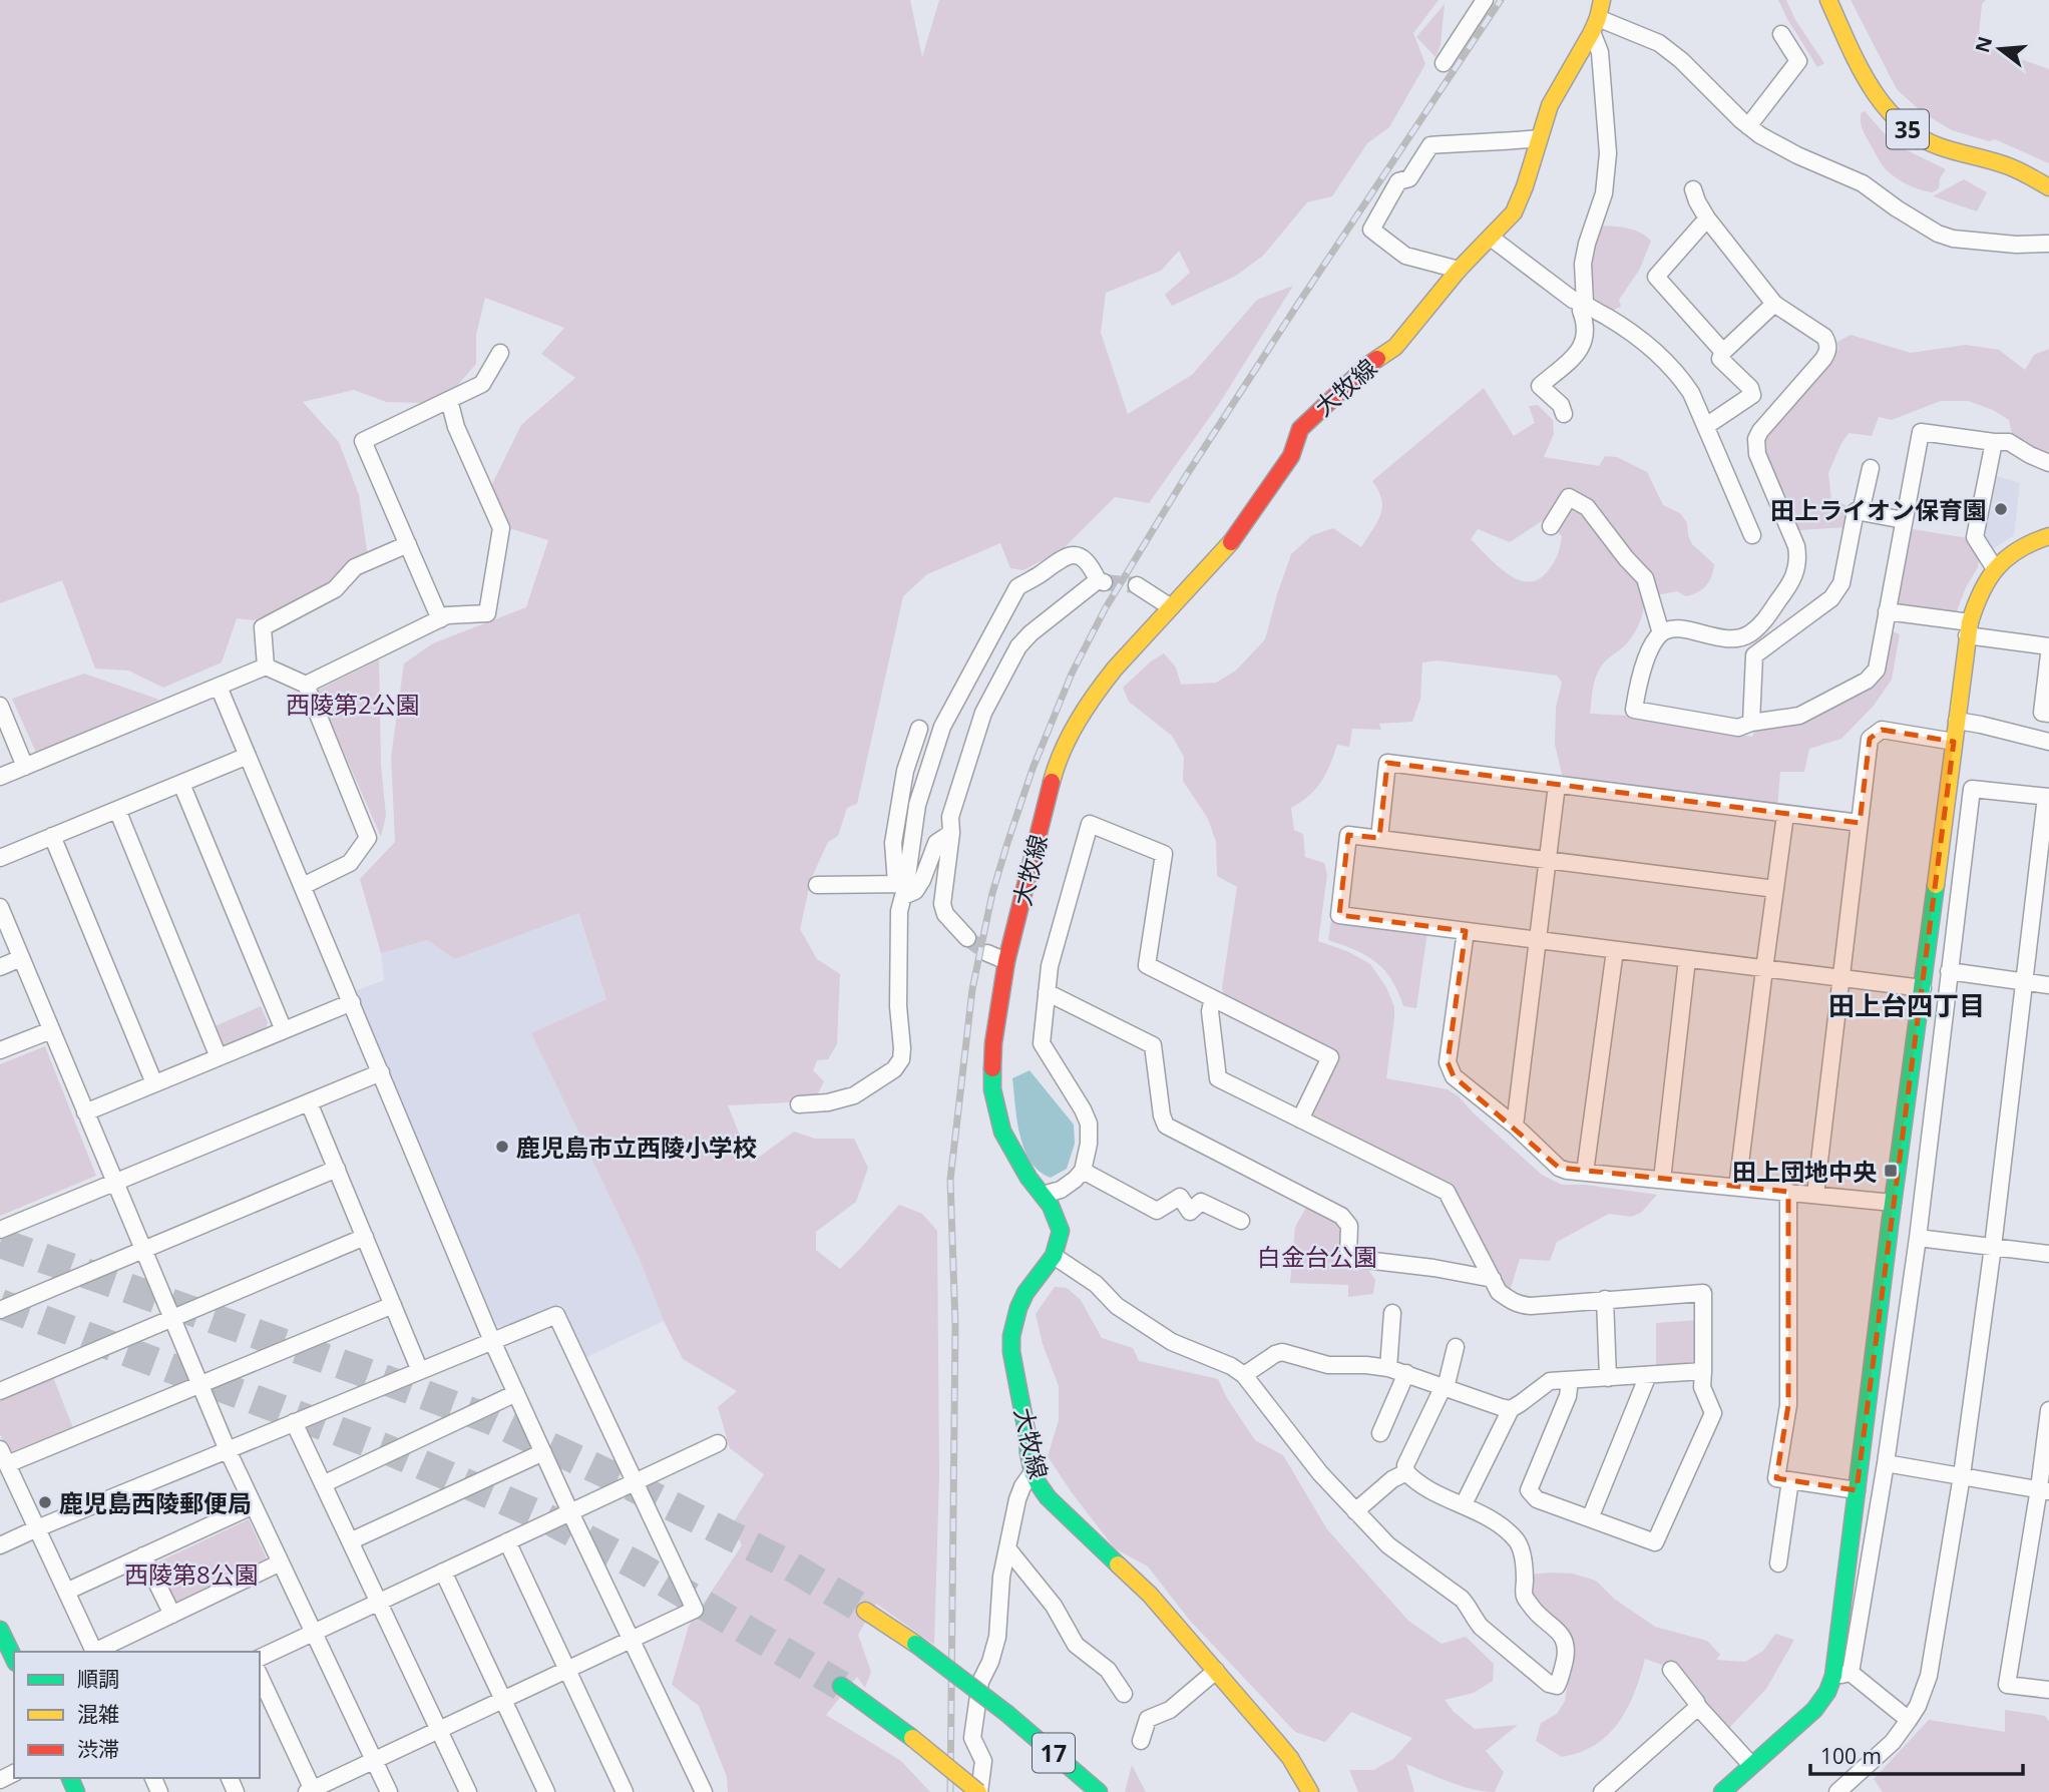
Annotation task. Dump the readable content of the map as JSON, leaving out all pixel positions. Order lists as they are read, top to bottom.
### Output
{
  "streets": {
    "main road": ["35", "大牧線", "17"]
  },
  "districts": ["田上台四丁目"],
  "parks": ["西陵第2公園", "白金台公園", "西陵第8公園"],
  "places": {
    "other": ["田上ライオン保育園", "鹿児島市立西陵小学校", "鹿児島西陵郵便局"],
    "transit": ["田上団地中央"]
  },
  "legend": ["順調", "混雑", "渋滞"],
  "scale_bar": "100 m",
  "north": "left"
}
